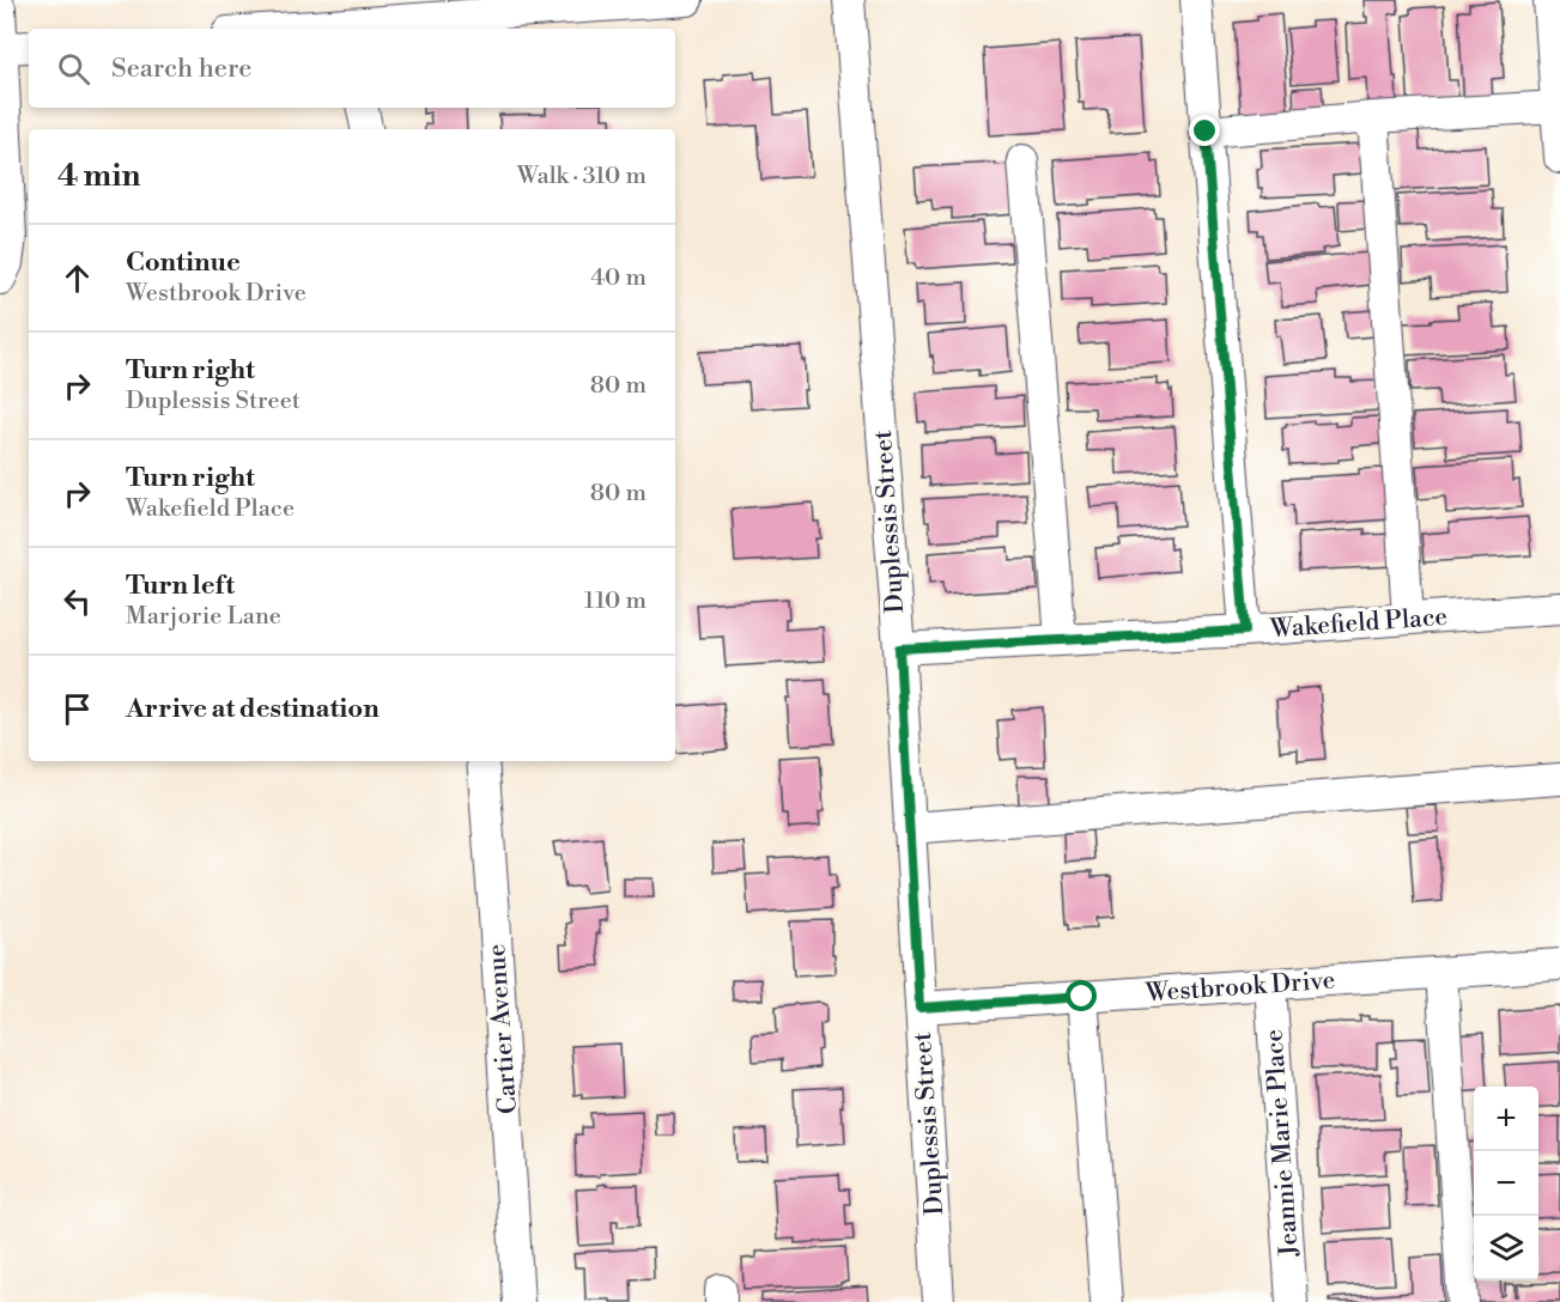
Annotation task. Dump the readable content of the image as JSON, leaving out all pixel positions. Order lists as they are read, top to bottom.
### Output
{
  "streets": {
    "street": [
      "Duplessis Street",
      "Wakefield Place",
      "Westbrook Drive",
      "Cartier Avenue",
      "Jeannie Marie Place"
    ]
  },
  "crossings": [
    ["Duplessis Street", "Wakefield Place"],
    ["Duplessis Street", "Westbrook Drive"],
    ["Westbrook Drive", "Jeannie Marie Place"]
  ],
  "page": {
    "search": "Search here",
    "heading": ["4 min", "Walk · 310 m"],
    "list": [
      ["Continue", "Westbrook Drive", "40 m"],
      ["Turn right", "Duplessis Street", "80 m"],
      ["Turn right", "Wakefield Place", "80 m"],
      ["Turn left", "Marjorie Lane", "110 m"],
      "Arrive at destination"
    ],
    "map_buttons": ["+", "−"]
  }
}
